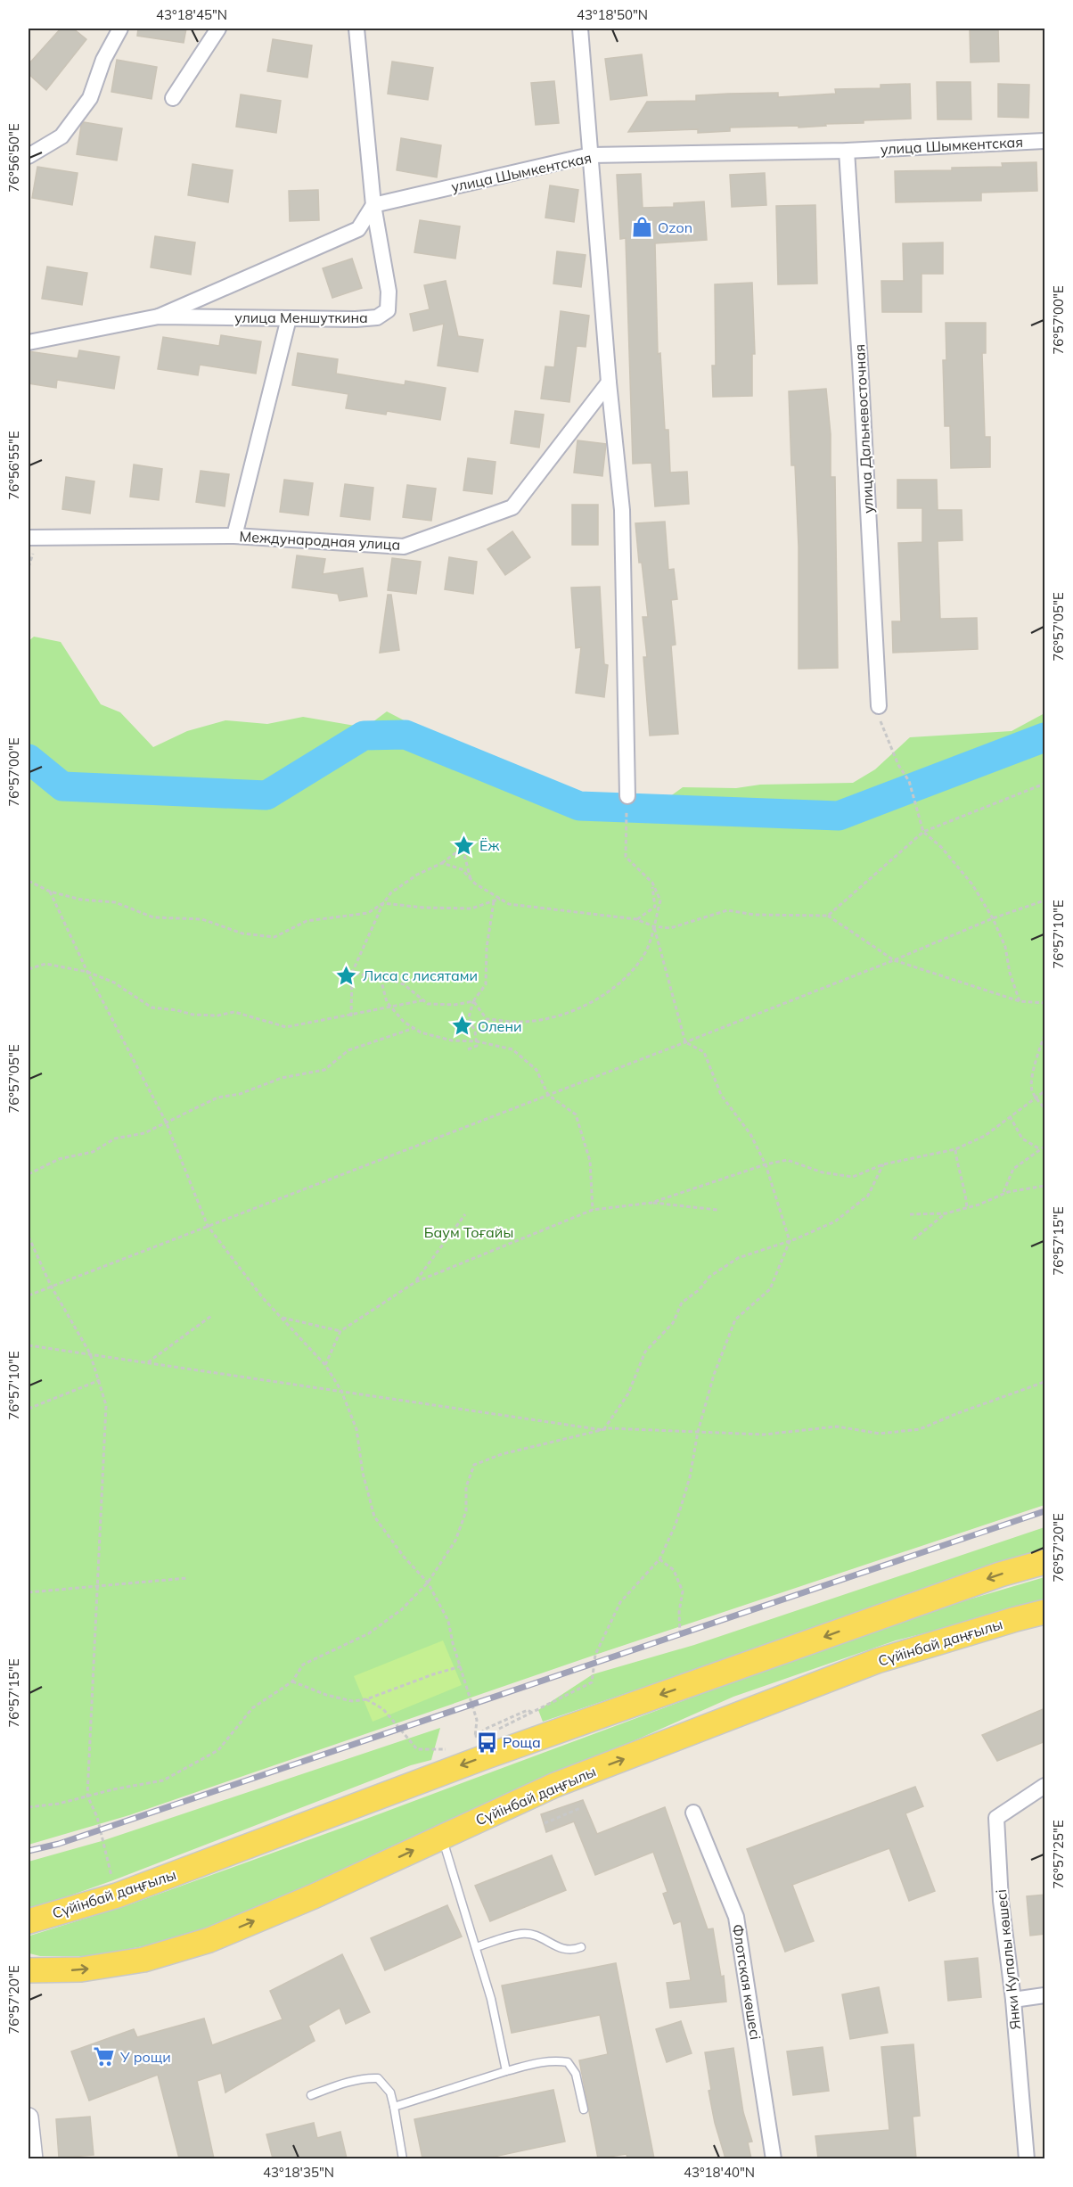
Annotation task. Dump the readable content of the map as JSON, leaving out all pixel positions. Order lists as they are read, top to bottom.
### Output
{
  "streets": {
    "main road": ["Сүйінбай даңғылы"],
    "street": [
      "улица Шымкентская",
      "улица Меншуткина",
      "улица Дальневосточная",
      "Международная улица",
      "Янки Купалы көшесі",
      "Флотская көшесі"
    ]
  },
  "crossings": [
    ["улица Шымкентская", "улица Меншуткина"],
    ["улица Шымкентская", "улица Дальневосточная"]
  ],
  "parks": ["Баум Тоғайы"],
  "places": {
    "shop": ["Ozon"],
    "place": ["Ёж", "Лиса с лисятами", "Олени"],
    "bus stop": ["Роща"],
    "supermarket": ["У рощи"]
  },
  "coordinates": [
    "43°18'45\"N",
    "43°18'50\"N",
    "76°56'50\"E",
    "76°57'00\"E",
    "76°56'55\"E",
    "76°57'05\"E",
    "76°57'10\"E",
    "76°57'15\"E",
    "76°57'20\"E",
    "76°57'25\"E",
    "43°18'35\"N",
    "43°18'40\"N"
  ]
}
